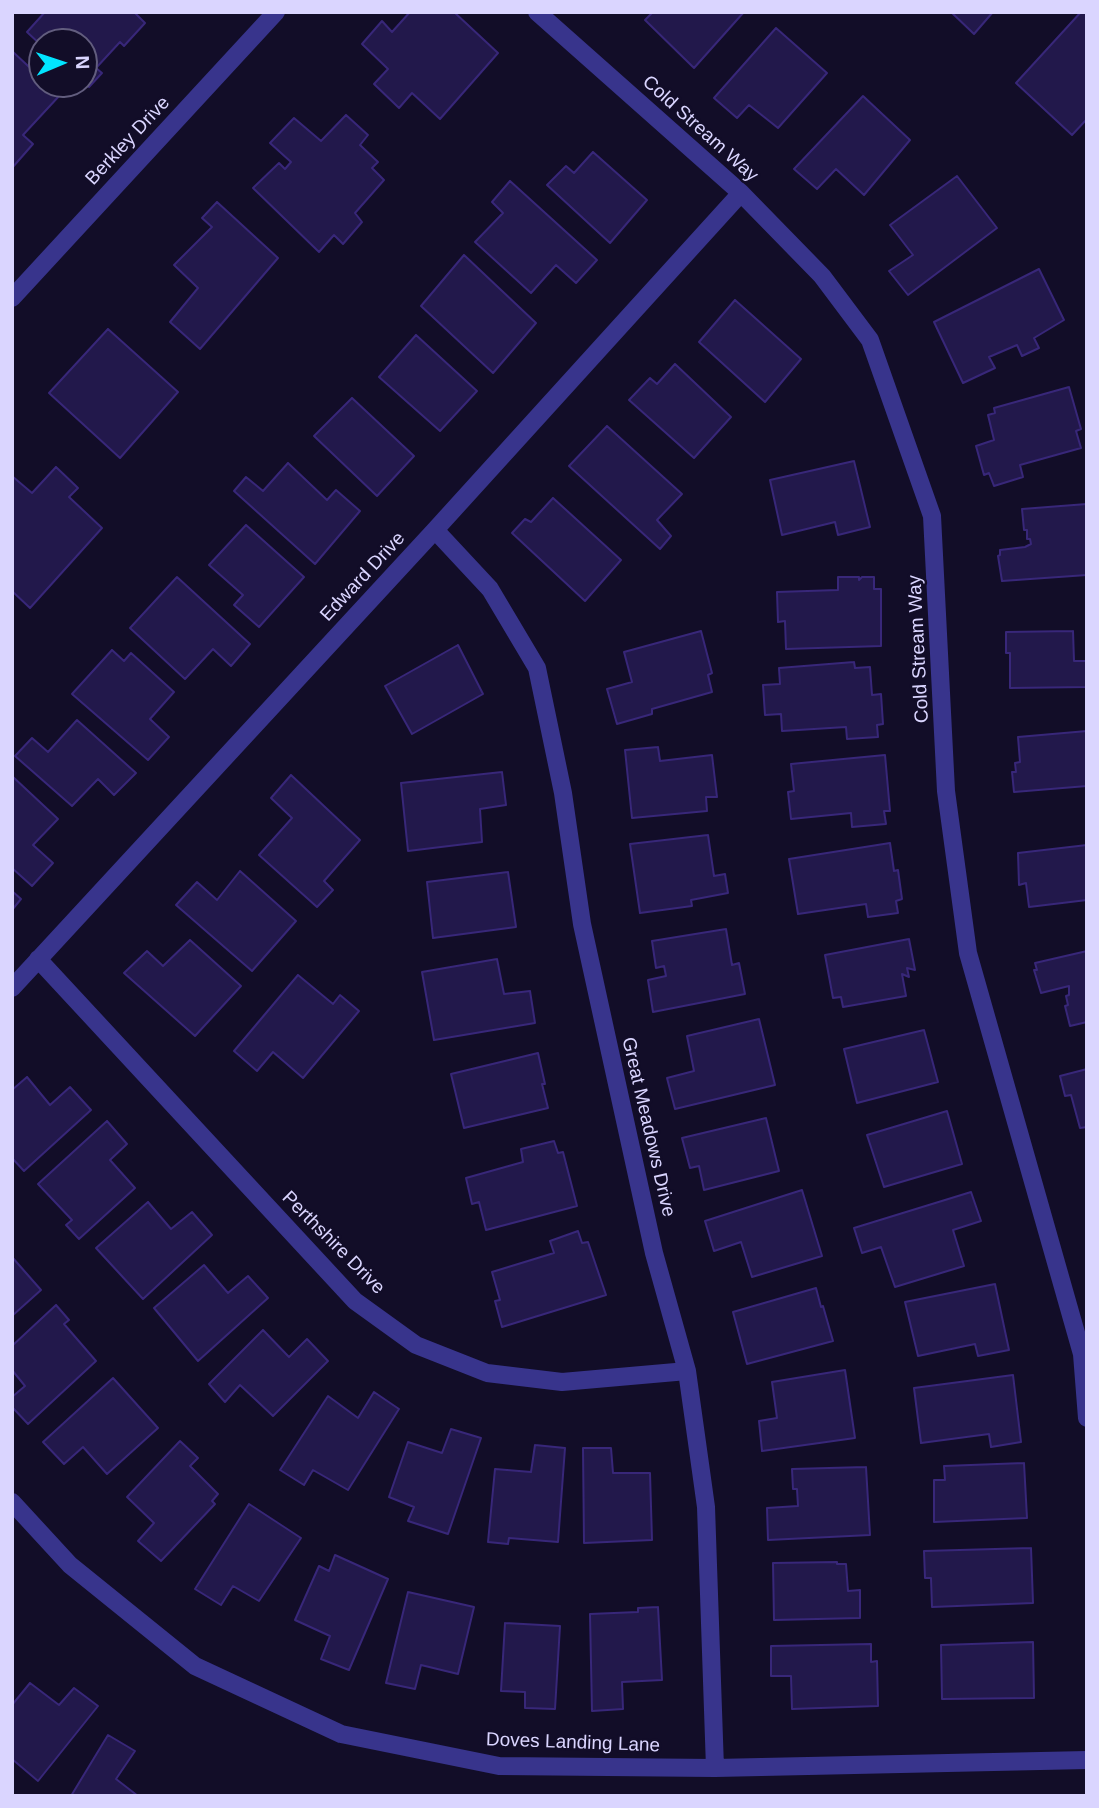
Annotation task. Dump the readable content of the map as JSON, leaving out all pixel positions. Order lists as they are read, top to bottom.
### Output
{
  "streets": {
    "street": [
      "Cold Stream Way",
      "Berkley Drive",
      "Edward Drive",
      "Great Meadows Drive",
      "Perthshire Drive",
      "Doves Landing Lane"
    ]
  },
  "crossings": [
    ["Cold Stream Way", "Edward Drive"],
    ["Edward Drive", "Great Meadows Drive"],
    ["Edward Drive", "Perthshire Drive"],
    ["Great Meadows Drive", "Perthshire Drive"],
    ["Great Meadows Drive", "Doves Landing Lane"]
  ],
  "north": "right"
}
